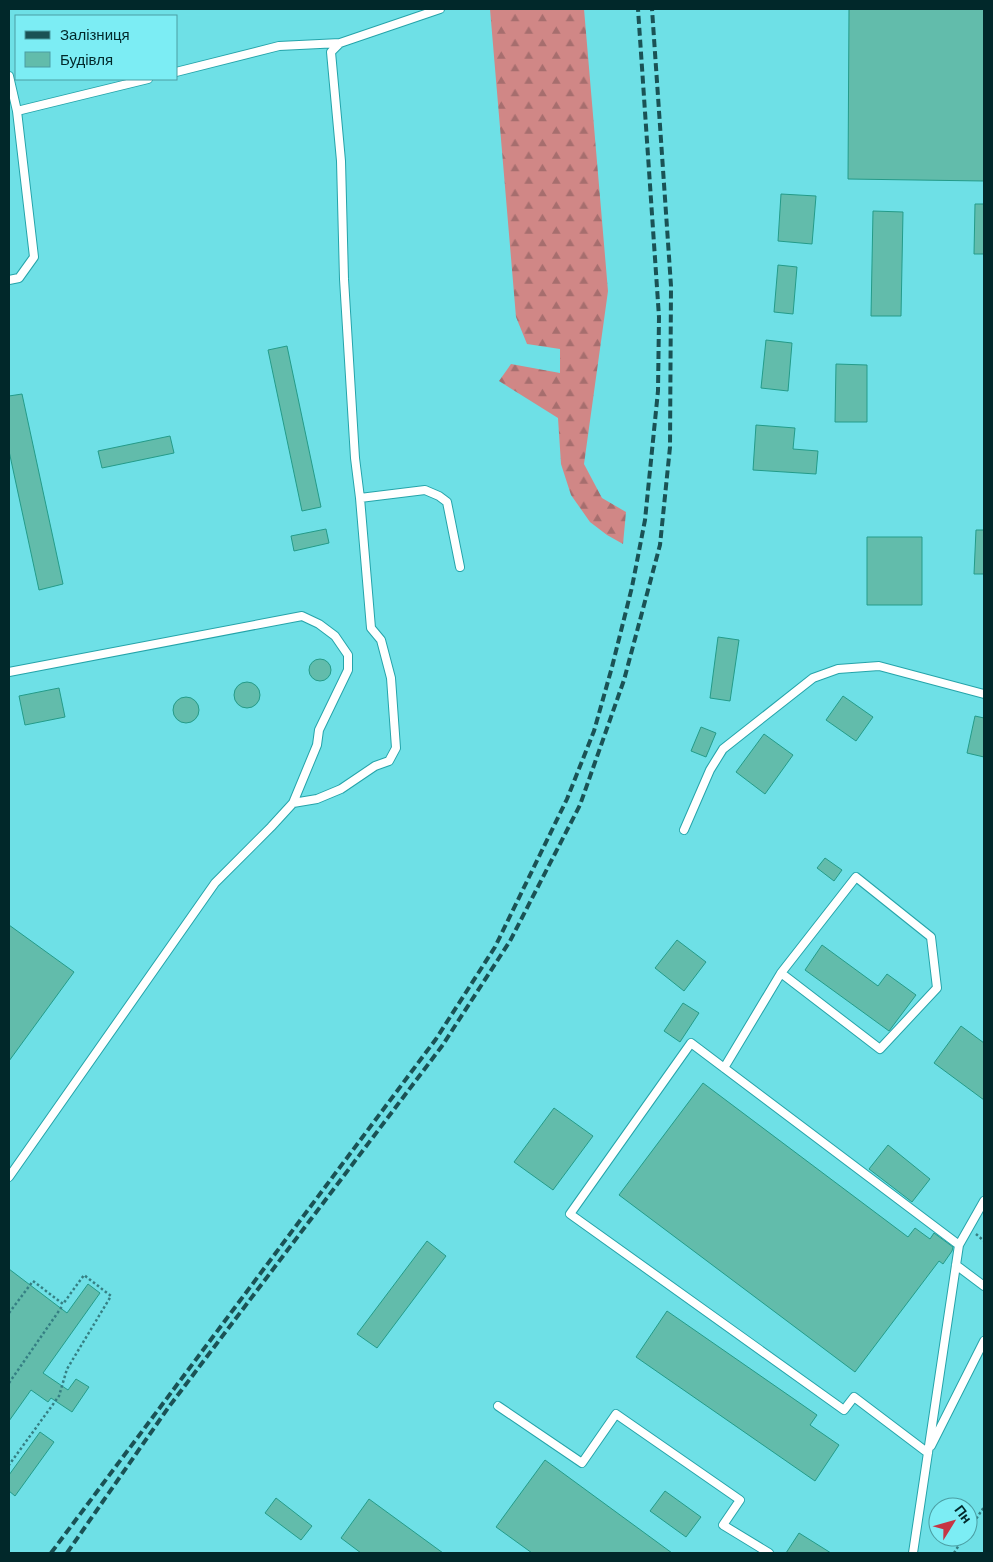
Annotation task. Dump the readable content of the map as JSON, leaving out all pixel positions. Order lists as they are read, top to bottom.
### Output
{
  "legend": ["Залізниця", "Будівля"],
  "north": "top right"
}
